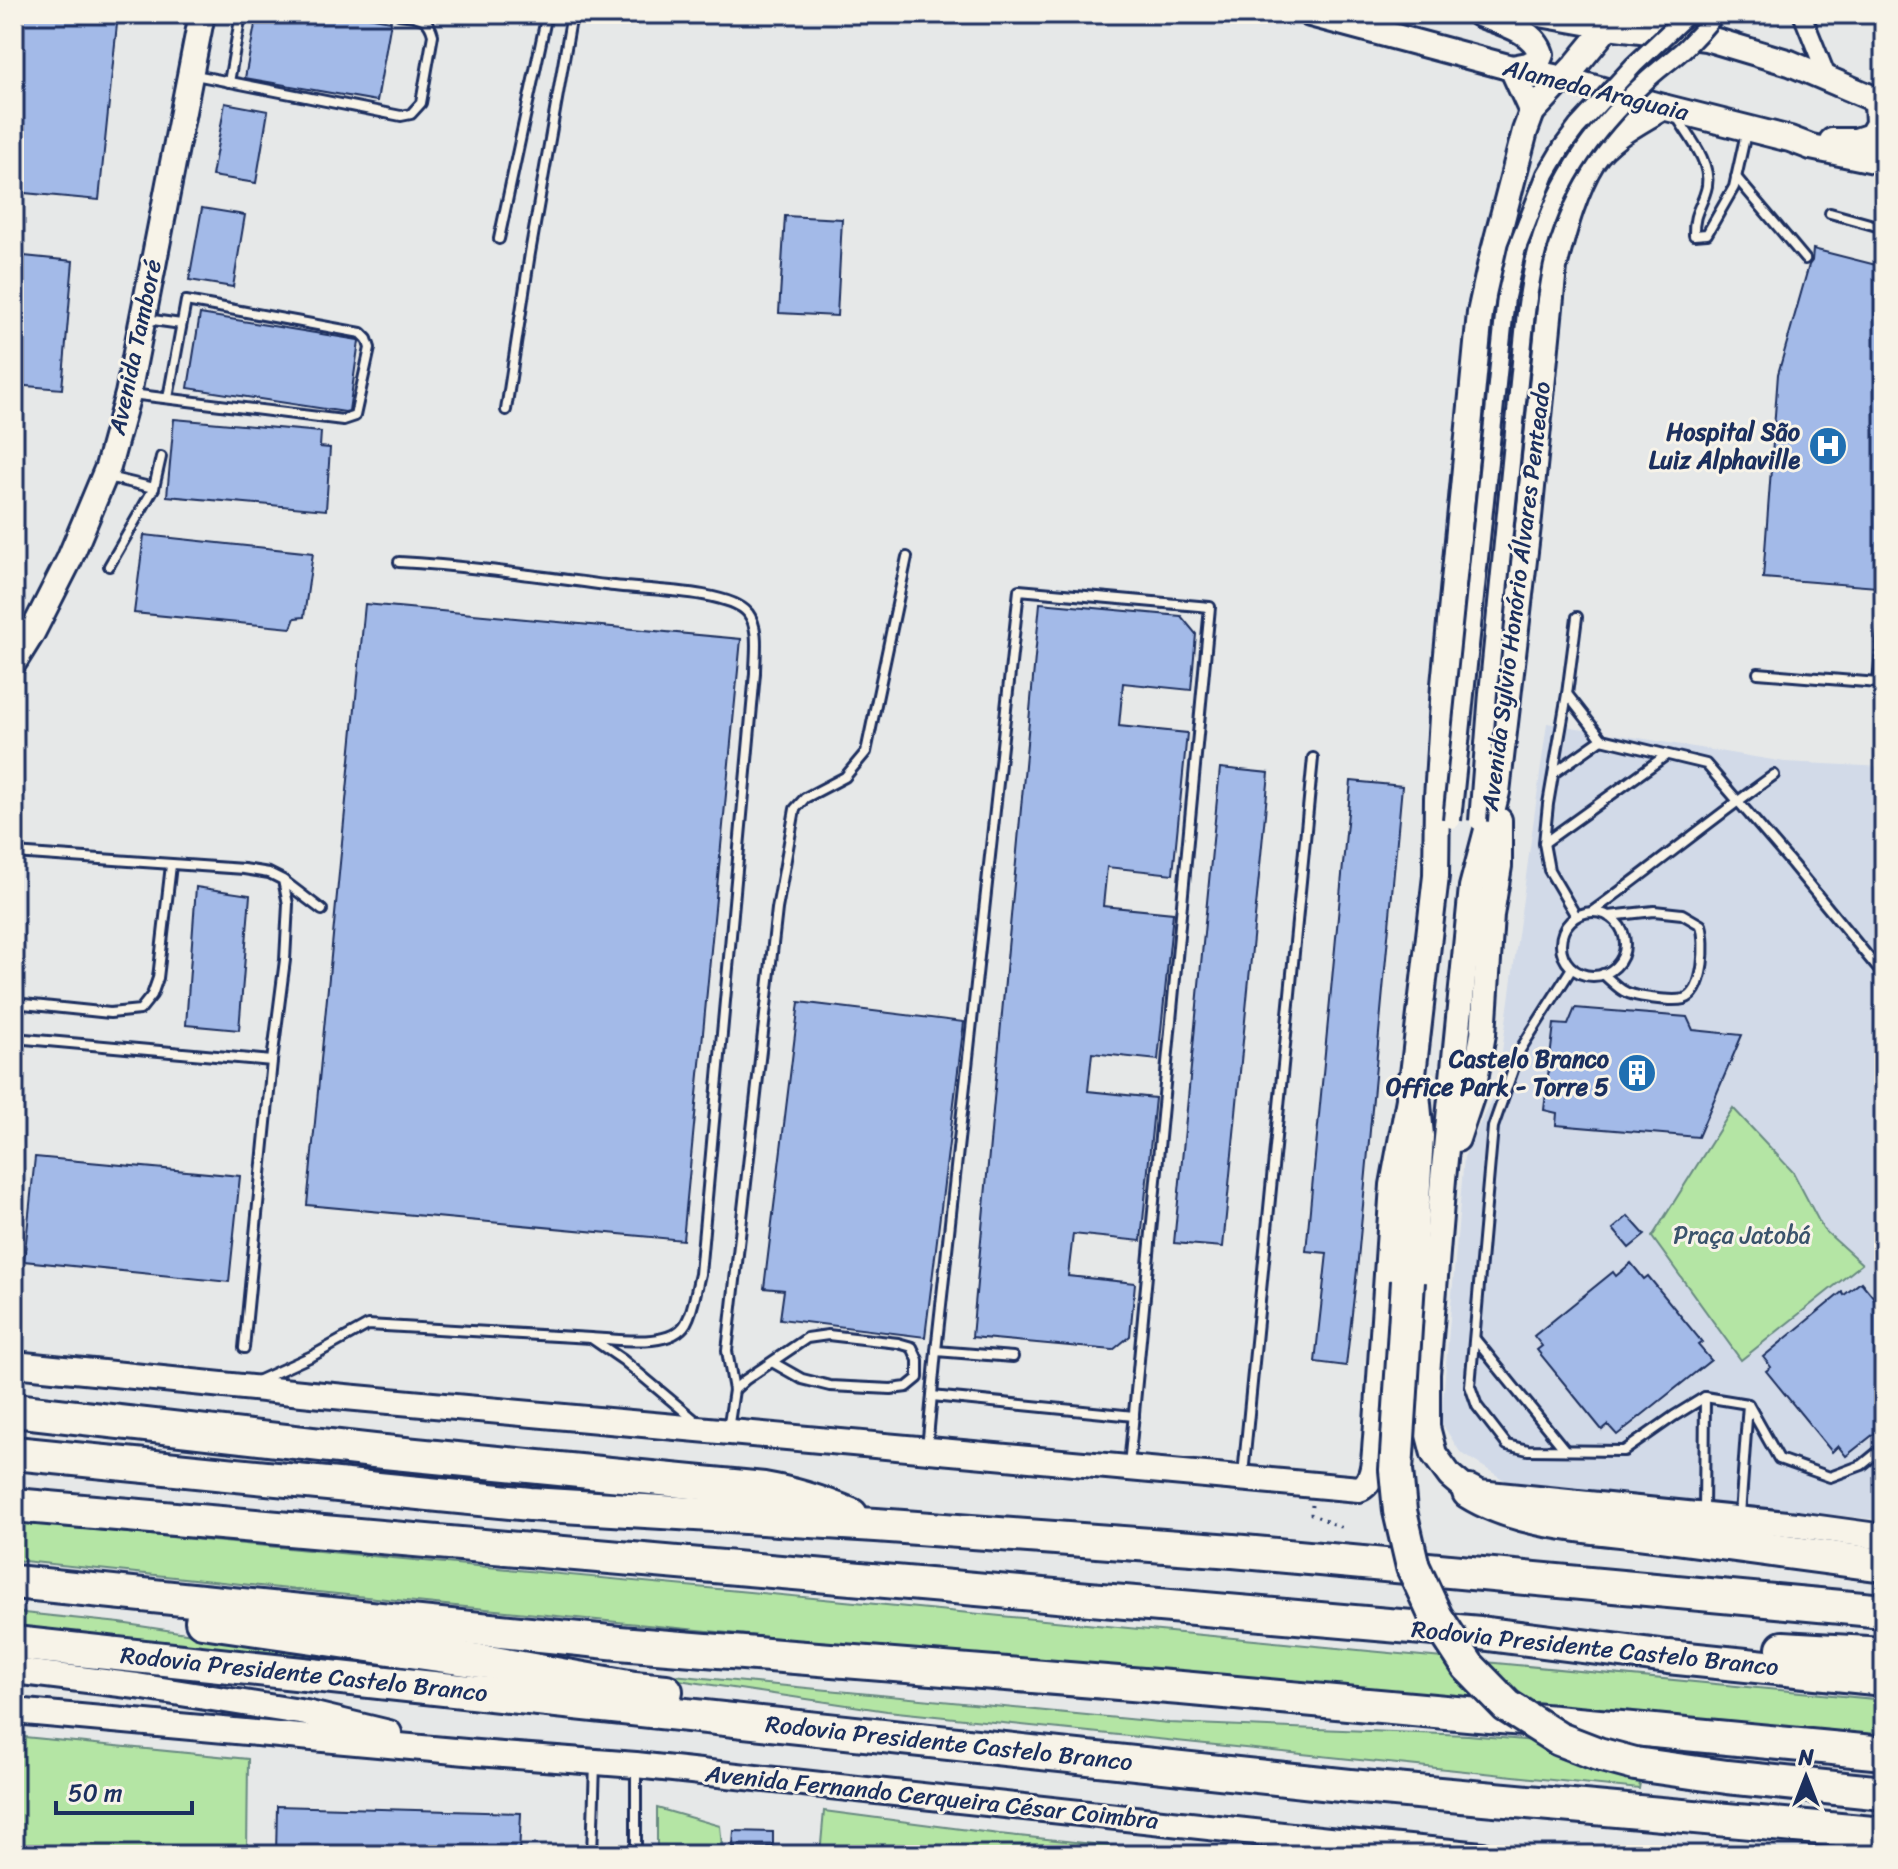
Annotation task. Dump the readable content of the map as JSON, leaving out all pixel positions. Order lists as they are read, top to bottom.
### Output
{
  "streets": {
    "highway": ["Rodovia Presidente Castelo Branco"],
    "street": [
      "Alameda Araguaia",
      "Avenida Tamboré",
      "Avenida Sylvio Honório Álvares Penteado",
      "Avenida Fernando Cerqueira César Coimbra"
    ]
  },
  "crossings": [
    ["Alameda Araguaia", "Avenida Sylvio Honório Álvares Penteado"]
  ],
  "parks": ["Praça Jatobá"],
  "places": {
    "hospital": ["Hospital São Luiz Alphaville"],
    "building": ["Castelo Branco Office Park - Torre 5"]
  },
  "scale_bar": "50 m",
  "north": "top"
}
